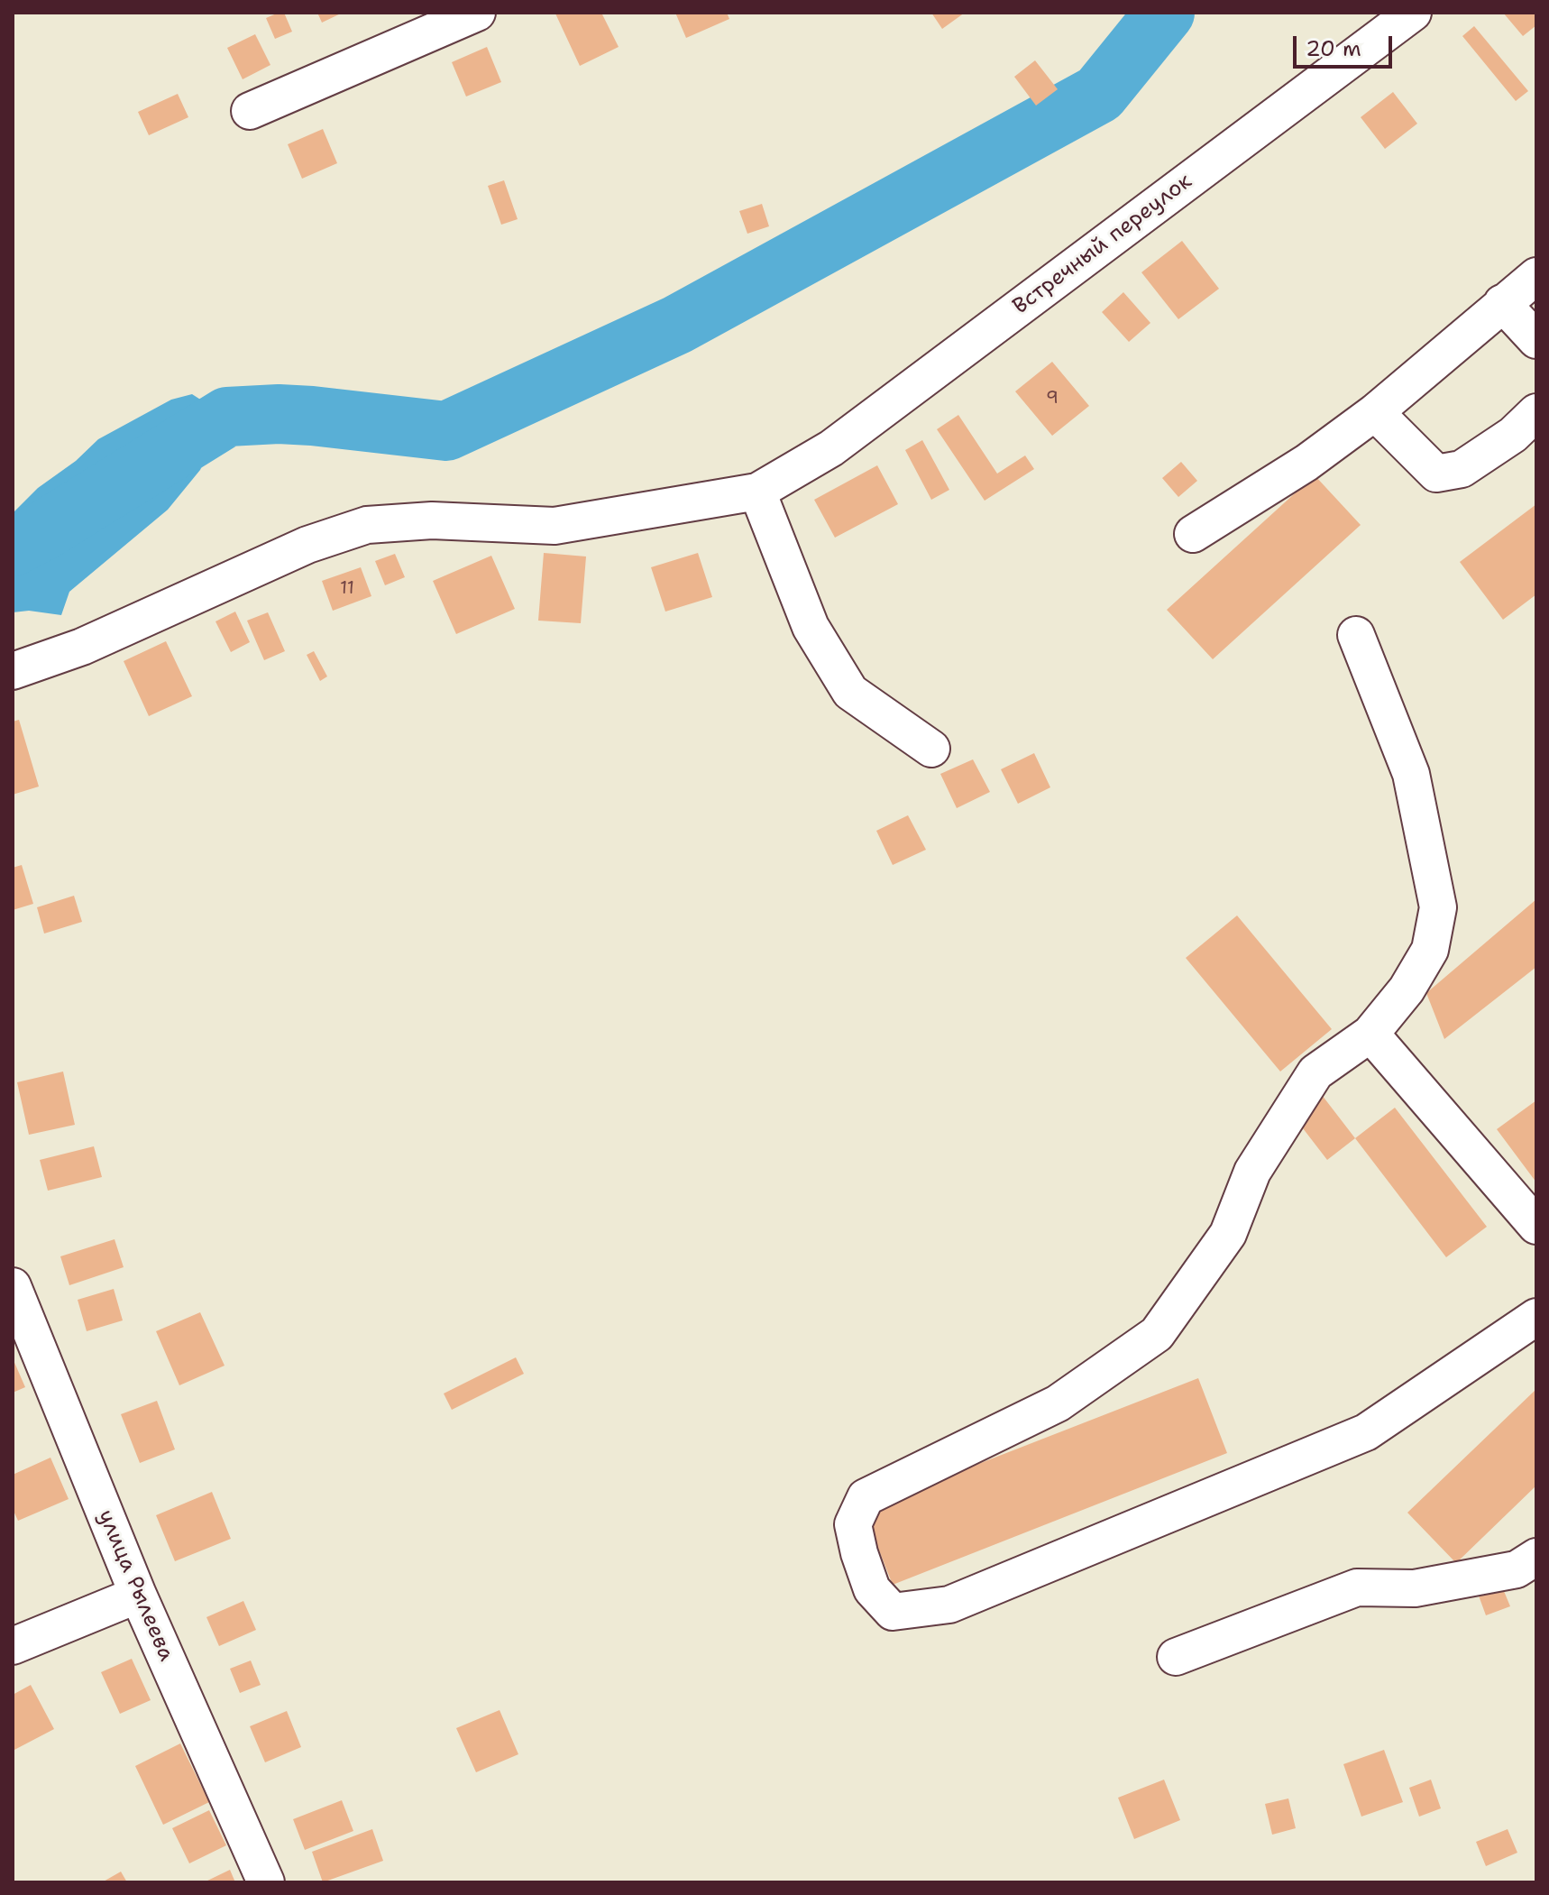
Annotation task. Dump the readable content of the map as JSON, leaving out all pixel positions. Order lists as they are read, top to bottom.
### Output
{
  "streets": {
    "street": ["Встречный переулок", "улица Рылеева"]
  },
  "house_numbers": ["9", "11"],
  "scale_bar": "20 m"
}
